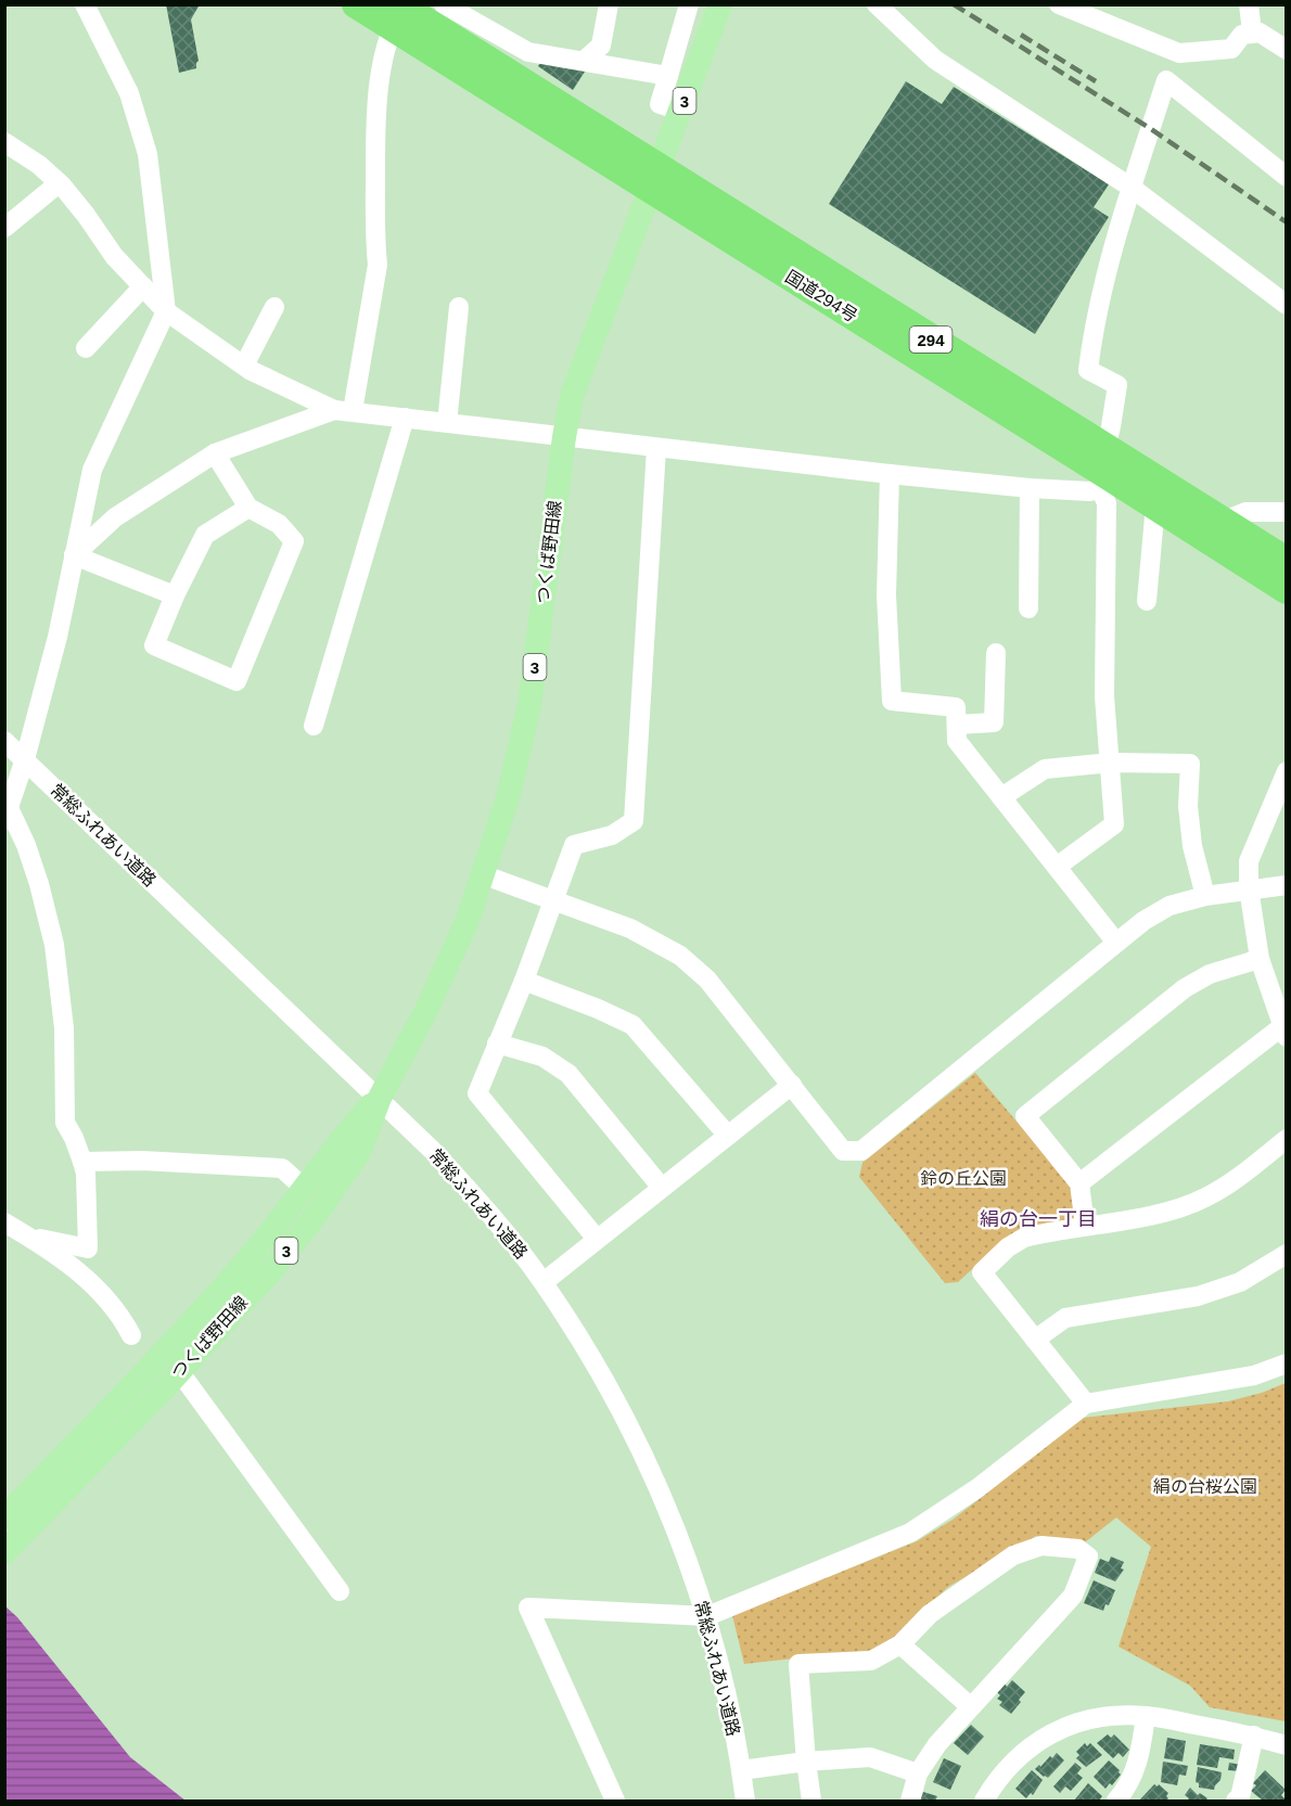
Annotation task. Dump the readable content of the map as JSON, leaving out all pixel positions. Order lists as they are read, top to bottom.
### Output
{
  "streets": {
    "highway": ["国道294号", "294"],
    "main road": ["3", "つくば野田線"],
    "street": ["常総ふれあい道路"]
  },
  "crossings": [
    ["国道294号", "つくば野田線"],
    ["つくば野田線", "常総ふれあい道路"]
  ],
  "districts": ["絹の台一丁目"],
  "parks": ["鈴の丘公園", "絹の台桜公園"]
}
